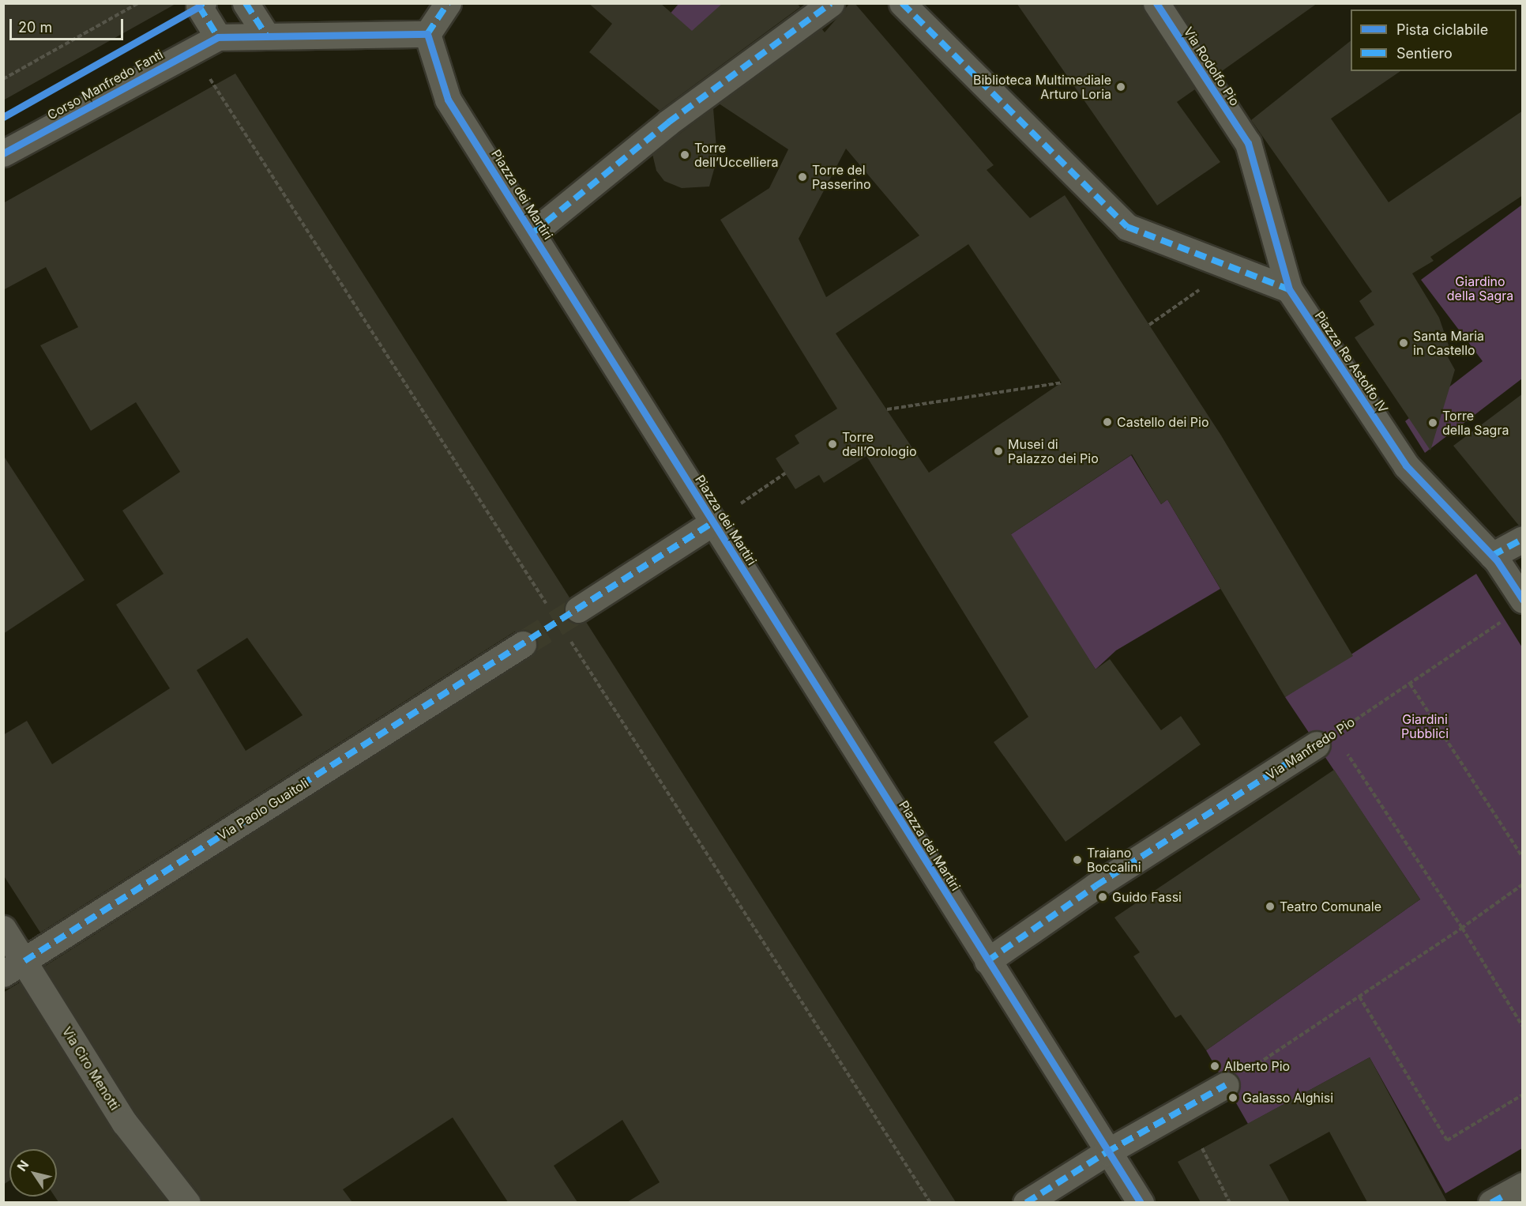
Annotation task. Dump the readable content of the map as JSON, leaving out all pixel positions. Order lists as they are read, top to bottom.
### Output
{
  "streets": {
    "street": [
      "Via Rodolfo Pio",
      "Corso Manfredo Fanti",
      "Piazza dei Martiri",
      "Piazza Re Astolfo IV",
      "Via Manfredo Pio",
      "Via Paolo Guaitoli",
      "Via Ciro Menotti"
    ]
  },
  "crossings": [
    ["Via Rodolfo Pio", "Piazza Re Astolfo IV"],
    ["Piazza dei Martiri", "Via Manfredo Pio"],
    ["Piazza Re Astolfo IV", "Via Manfredo Pio"],
    ["Via Paolo Guaitoli", "Via Ciro Menotti"]
  ],
  "parks": ["Giardino della Sagra", "Giardini Pubblici"],
  "places": [
    "Biblioteca Multimediale Arturo Loria",
    "Torre dell’Uccelliera",
    "Torre del Passerino",
    "Santa Maria in Castello",
    "Castello dei Pio",
    "Torre della Sagra",
    "Torre dell’Orologio",
    "Musei di Palazzo dei Pio",
    "Traiano Boccalini",
    "Guido Fassi",
    "Teatro Comunale",
    "Alberto Pio",
    "Galasso Alghisi"
  ],
  "legend": ["Pista ciclabile", "Sentiero"],
  "scale_bar": "20 m",
  "north": "top left"
}
